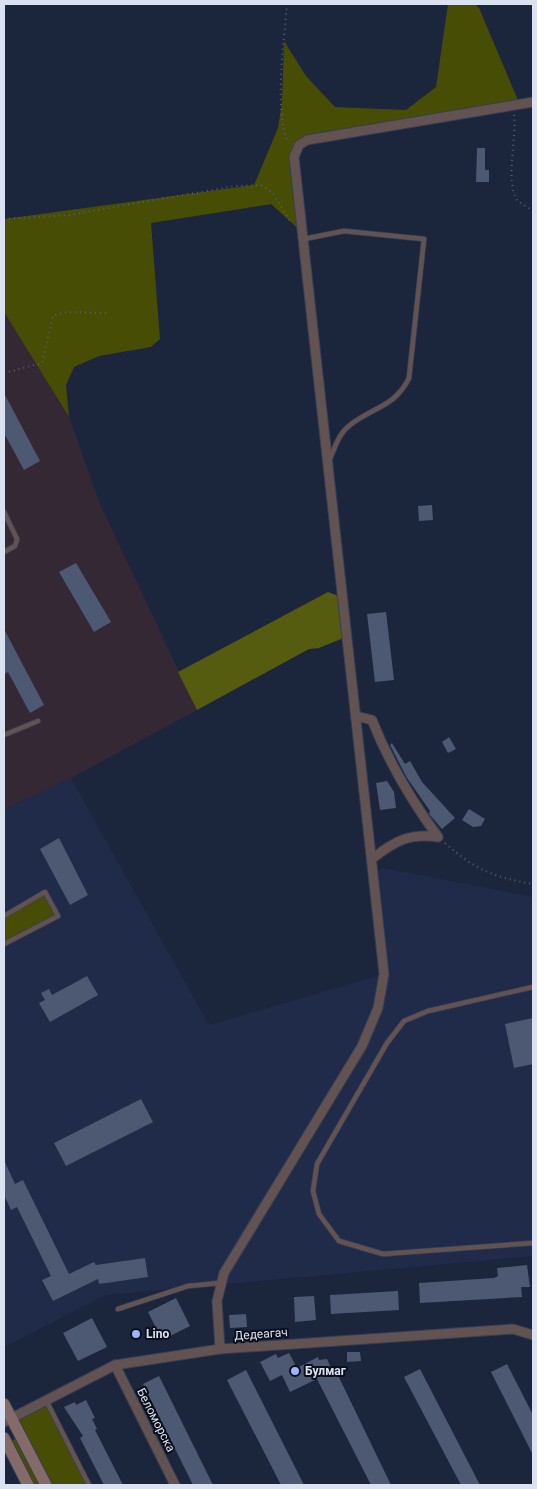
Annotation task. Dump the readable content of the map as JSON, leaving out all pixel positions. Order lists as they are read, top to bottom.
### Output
{
  "streets": {
    "street": ["Дедеагач", "Беломорска"]
  },
  "crossings": [
    ["Дедеагач", "Беломорска"]
  ],
  "places": ["Lino", "Булмаг"]
}
